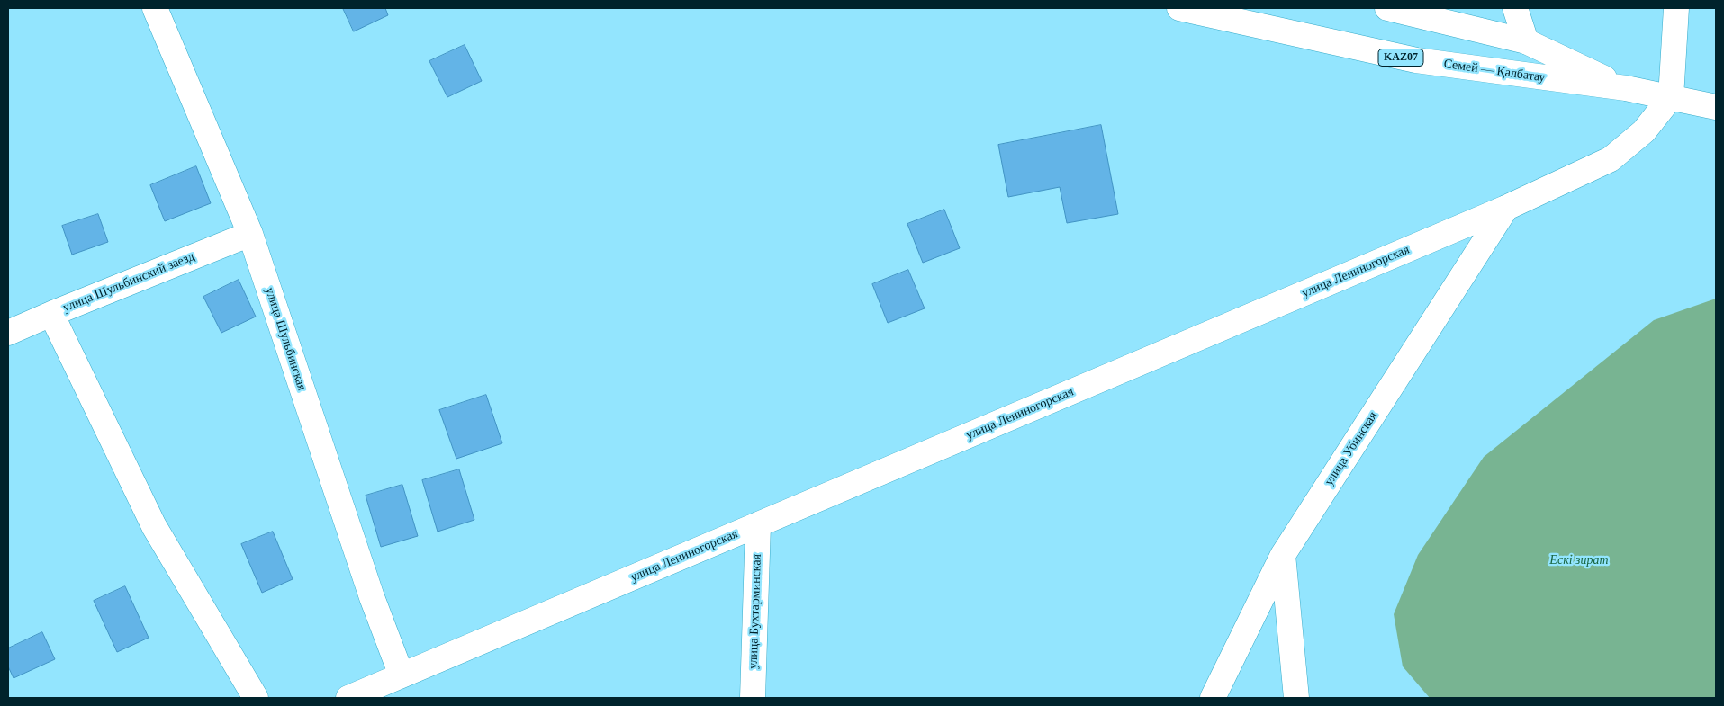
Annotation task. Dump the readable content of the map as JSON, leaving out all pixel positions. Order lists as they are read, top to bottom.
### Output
{
  "streets": {
    "main road": [
      "KAZ07",
      "Семей — Қалбатау",
      "улица Лениногорская",
      "улица Шульбинский заезд",
      "улица Шульбинская",
      "улица Убинская",
      "улица Бухтарминская"
    ]
  },
  "crossings": [
    ["Семей — Қалбатау", "улица Лениногорская"],
    ["улица Лениногорская", "улица Шульбинская"],
    ["улица Лениногорская", "улица Убинская"],
    ["улица Лениногорская", "улица Бухтарминская"],
    ["улица Шульбинский заезд", "улица Шульбинская"]
  ],
  "parks": ["Ескі зират"]
}
